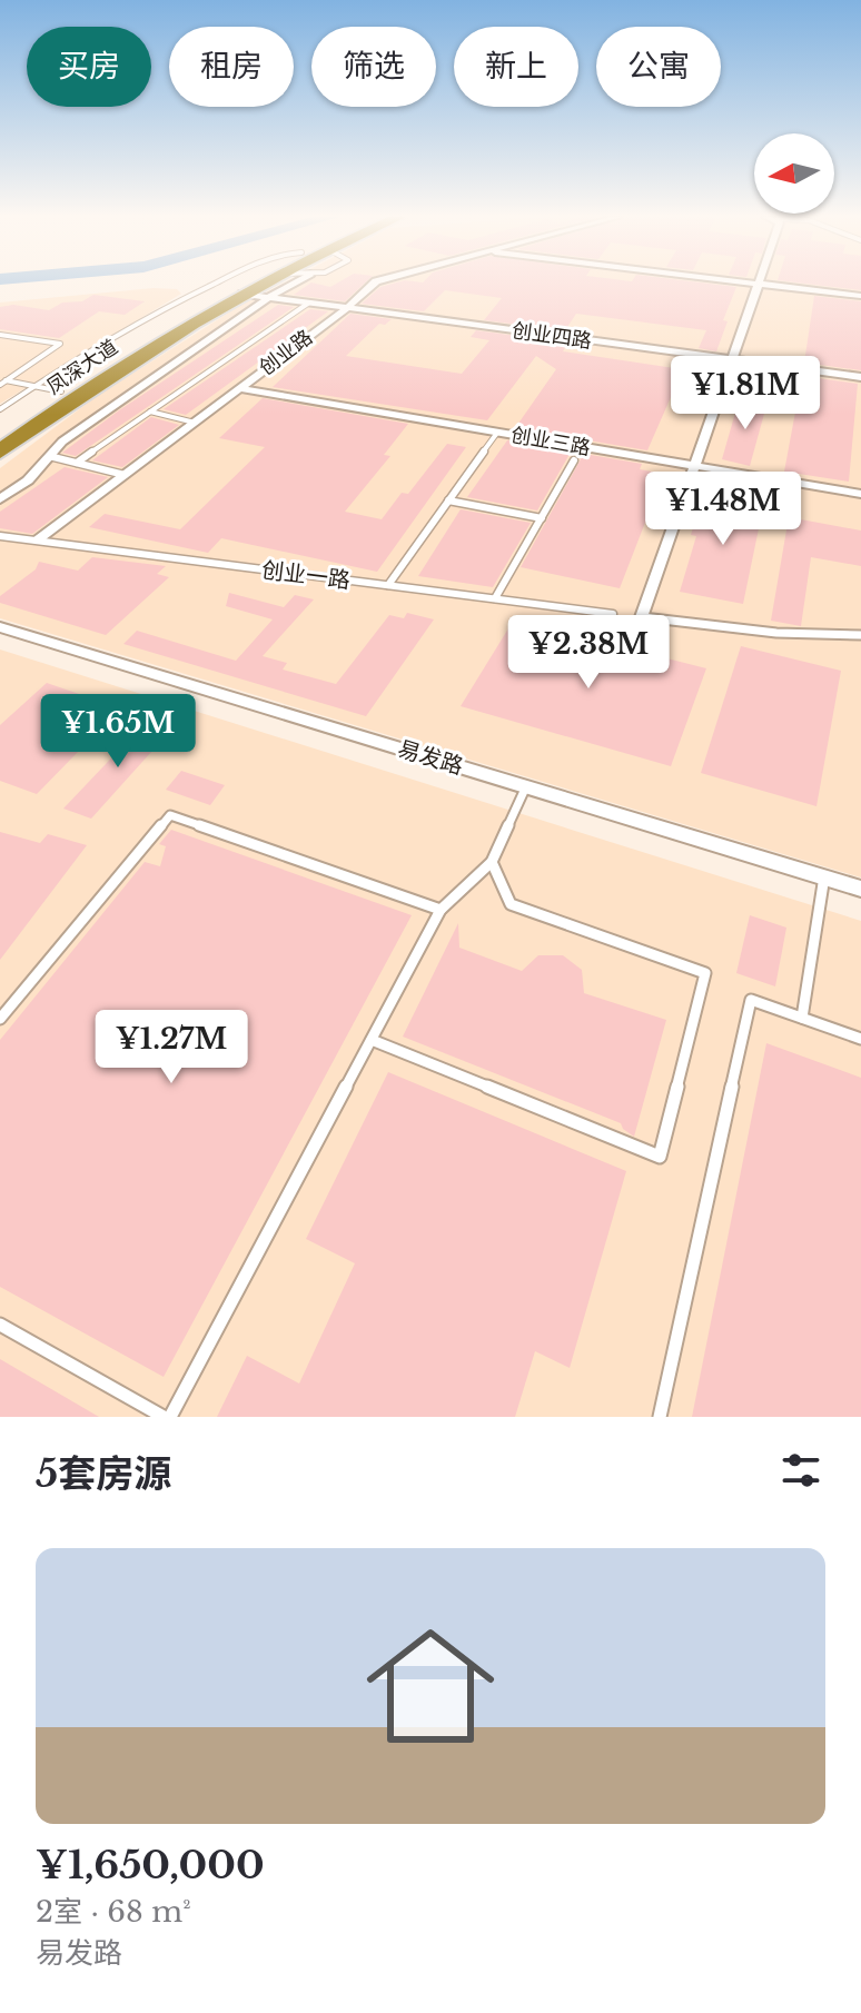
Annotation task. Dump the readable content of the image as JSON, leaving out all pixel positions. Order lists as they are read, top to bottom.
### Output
{
  "streets": {
    "highway": ["凤深大道"],
    "street": [
      "创业四路",
      "创业路",
      "创业三路",
      "易发路"
    ],
    "lane": ["创业一路"]
  },
  "crossings": [
    ["创业四路", "创业路"],
    ["创业四路", "凤深大道"],
    ["创业路", "创业三路"],
    ["创业路", "创业一路"]
  ],
  "north": "left",
  "page": {
    "chip": [
      "买房",
      "租房",
      "筛选",
      "新上",
      "公寓"
    ],
    "price": [
      "¥1.81M",
      "¥1.48M",
      "¥2.38M",
      "¥1.65M",
      "¥1.27M"
    ],
    "heading": "5套房源",
    "list": [
      {
        "name": "¥1,650,000",
        "note": "2室 · 68 m² · 易发路"
      }
    ]
  }
}
